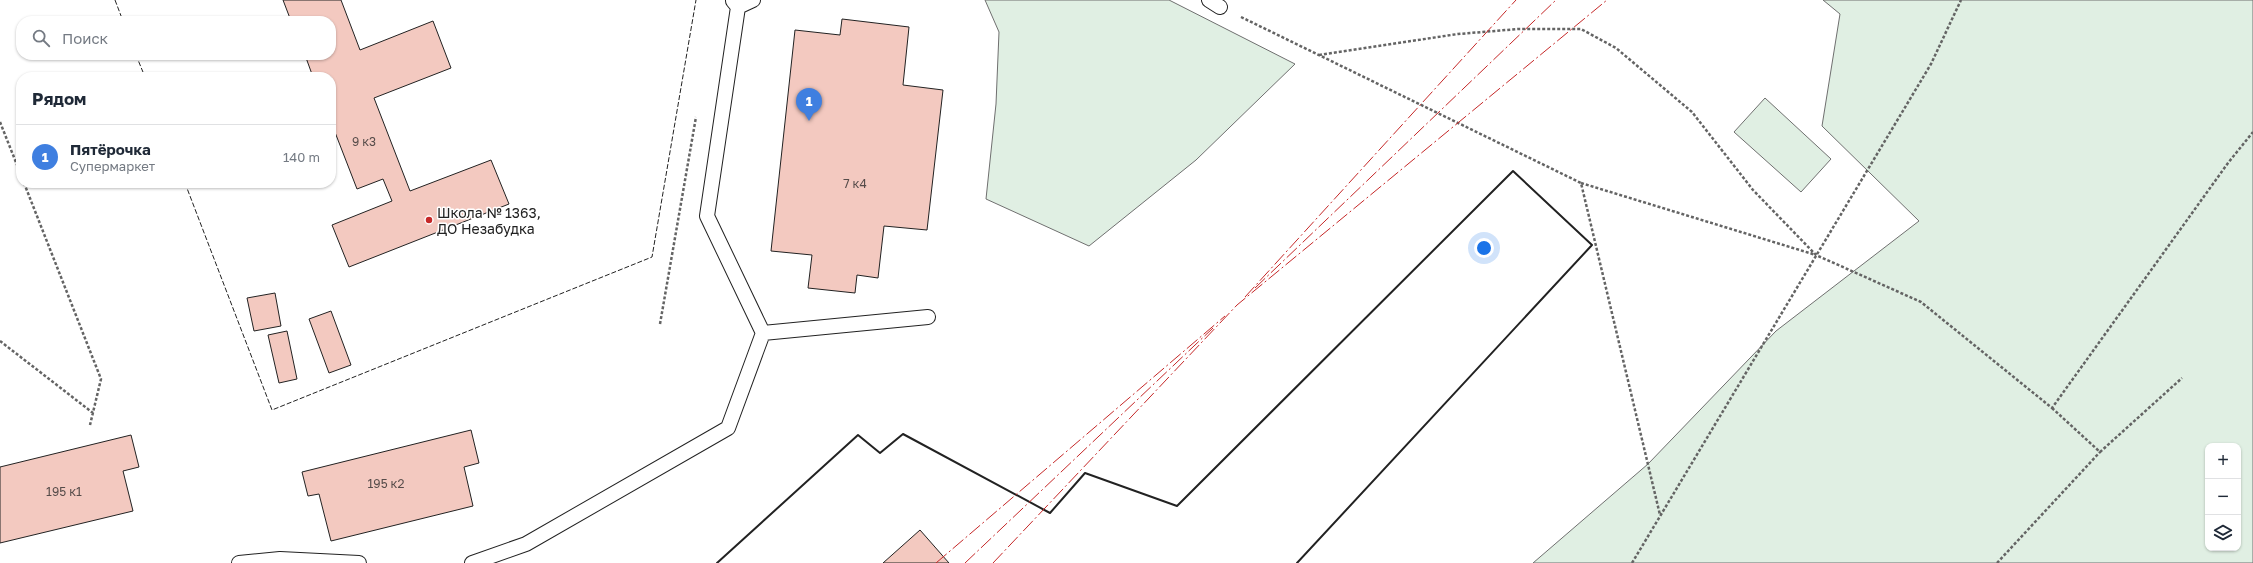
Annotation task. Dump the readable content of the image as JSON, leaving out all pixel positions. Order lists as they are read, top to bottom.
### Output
{
  "places": ["Школа № 1363, ДО Незабудка"],
  "house_numbers": [
    "9 к3",
    "7 к4",
    "195 к2",
    "195 к1"
  ],
  "page": {
    "search": "Поиск",
    "heading": "Рядом",
    "pins": "1",
    "list": [
      {
        "mark": "1",
        "name": "Пятёрочка",
        "note": "Супермаркет",
        "value": "140 m"
      }
    ],
    "map_buttons": ["+", "−"]
  }
}
